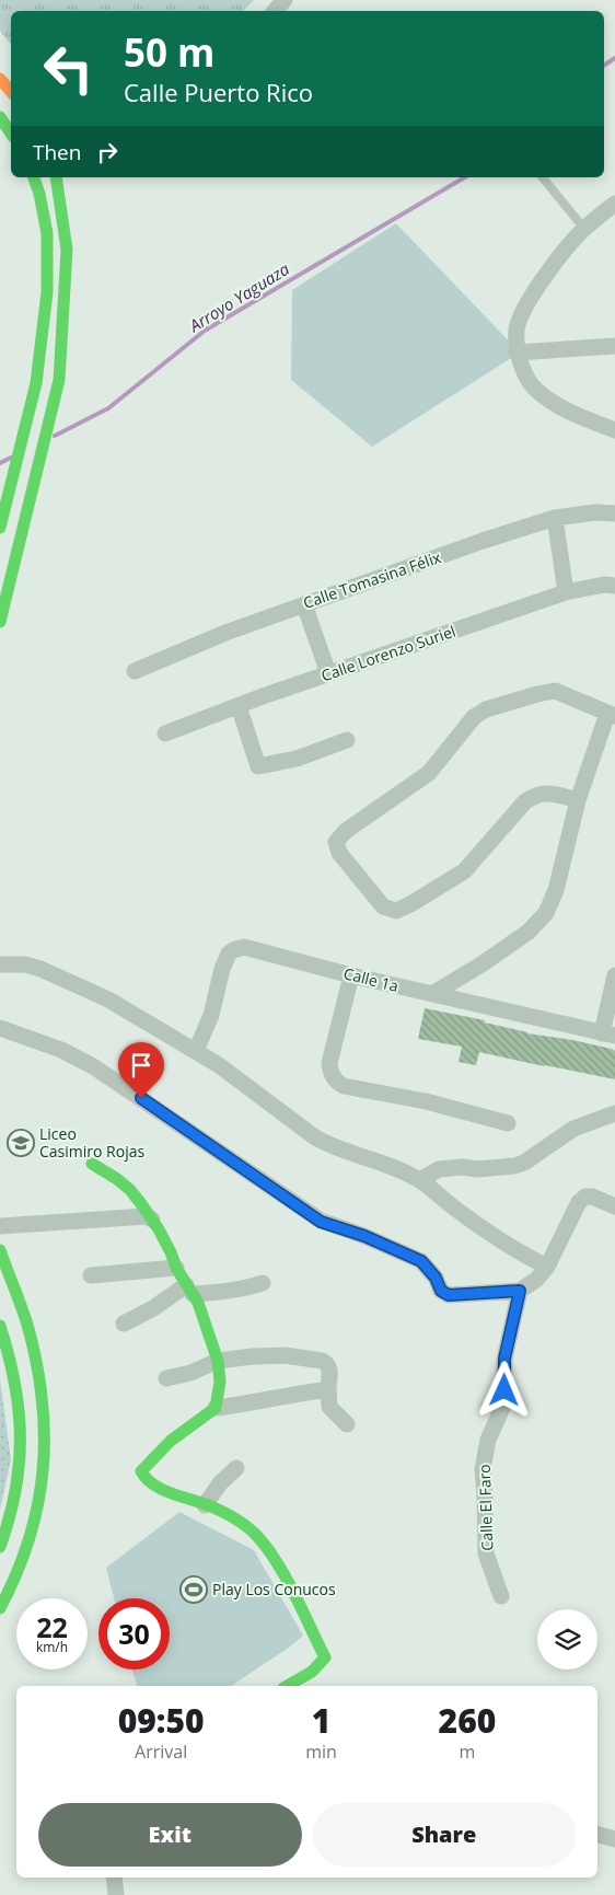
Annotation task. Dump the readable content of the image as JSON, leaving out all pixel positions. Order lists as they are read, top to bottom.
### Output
{
  "streets": {
    "street": [
      "Calle Tomasina Félix",
      "Calle Lorenzo Suriel",
      "Calle 1a",
      "Calle El Faro"
    ]
  },
  "water": ["Arroyo Yaguaza"],
  "places": {
    "school or university": ["Liceo Casimiro Rojas"],
    "sports": ["Play Los Conucos"]
  },
  "page": {
    "turn": ["50 m", "Calle Puerto Rico"],
    "then": "Then",
    "speed": "22 km/h",
    "limit": "30",
    "eta": [
      "09:50",
      "Arrival",
      "1",
      "min",
      "260",
      "m"
    ],
    "buttons": ["Exit", "Share"]
  }
}
